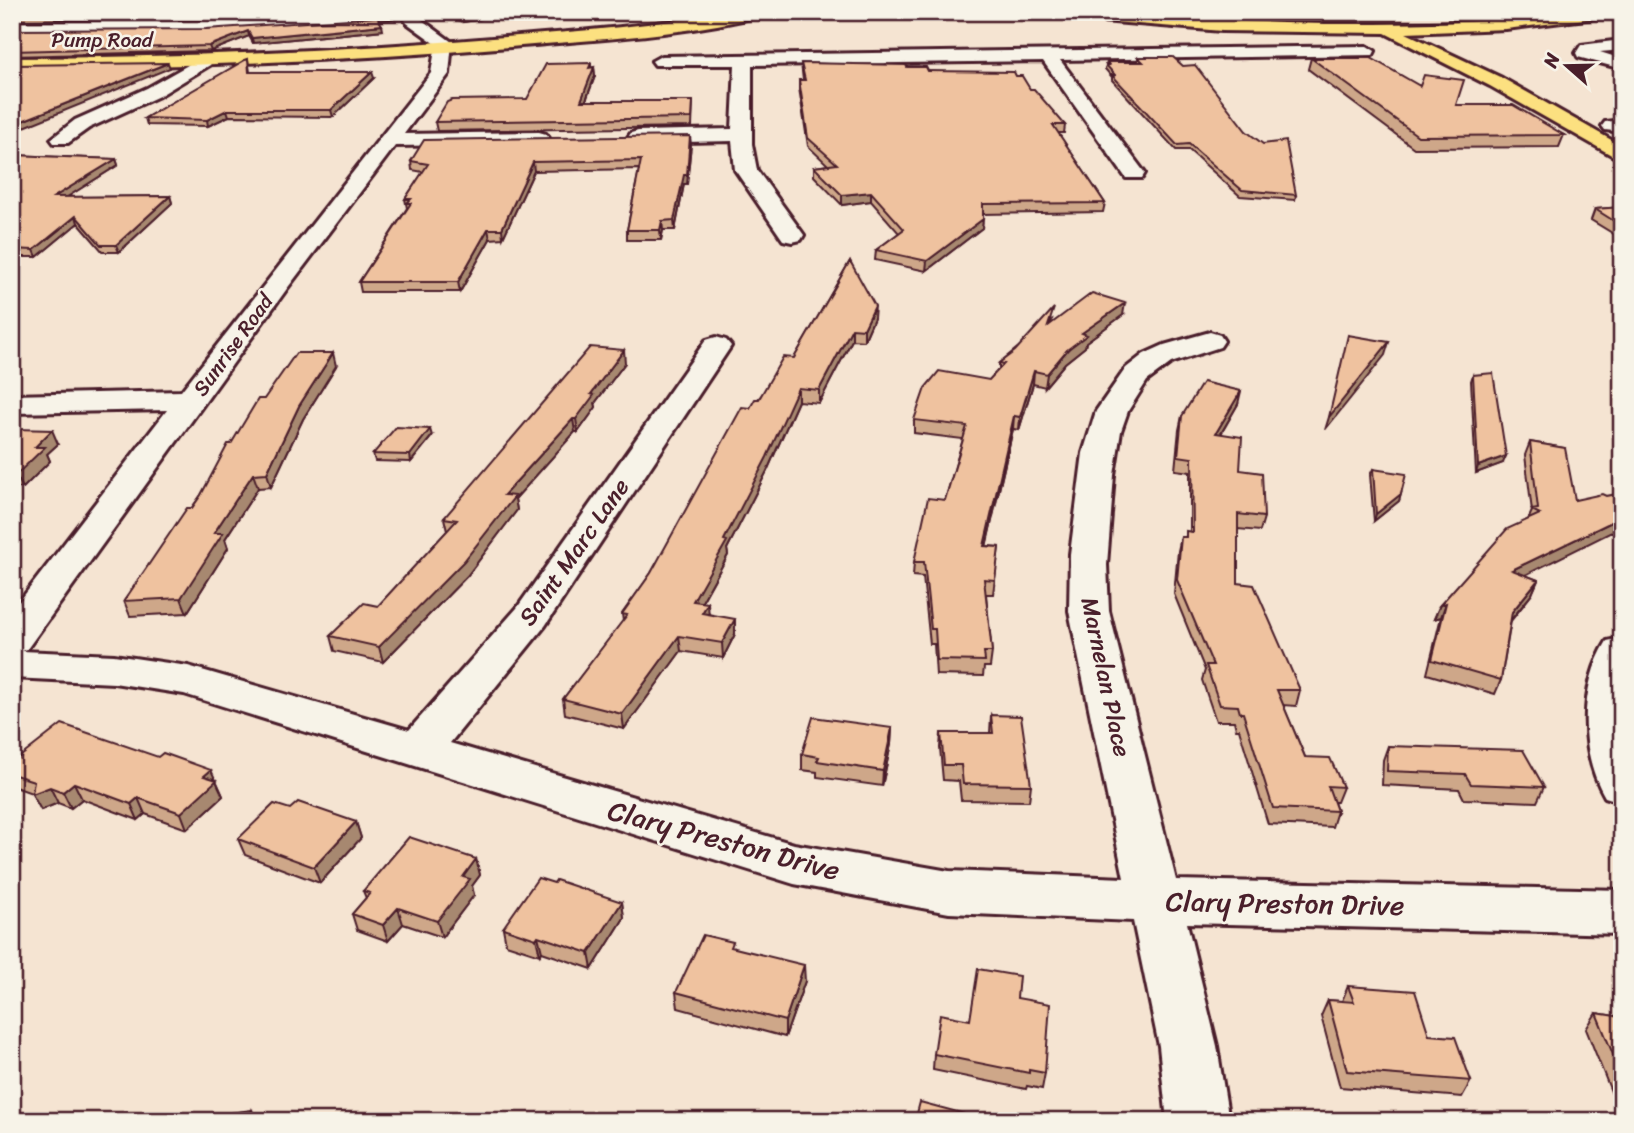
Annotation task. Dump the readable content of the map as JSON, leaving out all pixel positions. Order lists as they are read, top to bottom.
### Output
{
  "streets": {
    "main road": ["Pump Road"],
    "street": [
      "Sunrise Road",
      "Saint Marc Lane",
      "Marnelan Place",
      "Clary Preston Drive"
    ]
  },
  "crossings": [
    ["Pump Road", "Sunrise Road"],
    ["Saint Marc Lane", "Clary Preston Drive"],
    ["Marnelan Place", "Clary Preston Drive"]
  ],
  "north": "left"
}
